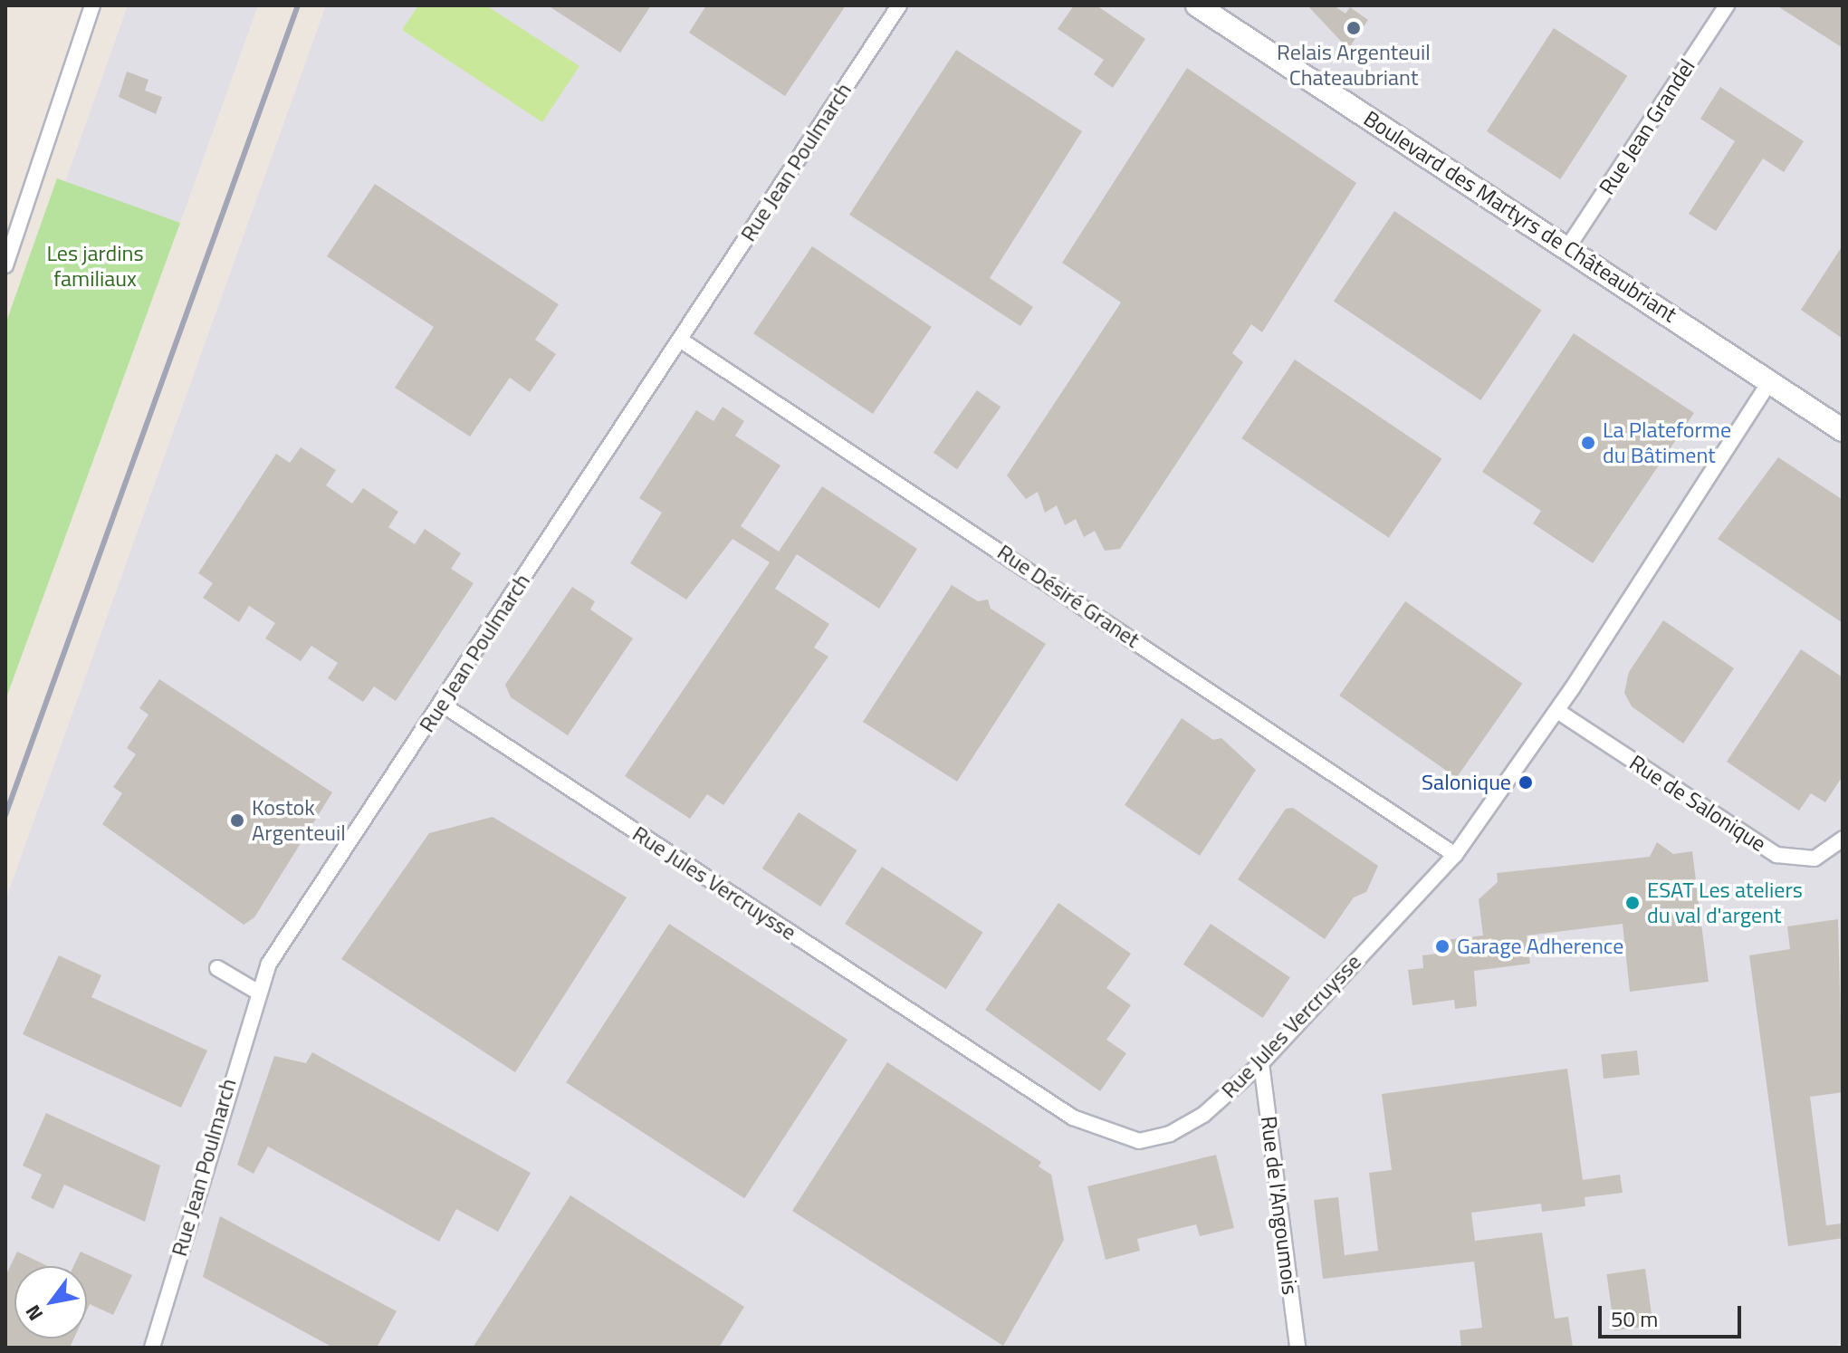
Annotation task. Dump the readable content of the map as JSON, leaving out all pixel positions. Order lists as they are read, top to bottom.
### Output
{
  "streets": {
    "main road": ["Boulevard des Martyrs de Châteaubriant"],
    "street": [
      "Rue Jean Grandel",
      "Rue Jean Poulmarch",
      "Rue Désiré Granet",
      "Rue de Salonique",
      "Rue Jules Vercruysse",
      "Rue de l'Angoumois"
    ]
  },
  "crossings": [
    ["Rue Jean Grandel", "Boulevard des Martyrs de Châteaubriant"],
    ["Rue Jean Poulmarch", "Rue Désiré Granet"],
    ["Rue Jean Poulmarch", "Rue Jules Vercruysse"],
    ["Boulevard des Martyrs de Châteaubriant", "Rue Jules Vercruysse"],
    ["Rue Désiré Granet", "Rue Jules Vercruysse"],
    ["Rue de Salonique", "Rue Jules Vercruysse"],
    ["Rue Jules Vercruysse", "Rue de l'Angoumois"]
  ],
  "parks": ["Les jardins familiaux"],
  "places": [
    "Relais Argenteuil Chateaubriant",
    "La Plateforme du Bâtiment",
    "Salonique",
    "Kostok Argenteuil",
    "ESAT Les ateliers du val d'argent",
    "Garage Adherence"
  ],
  "scale_bar": "50 m",
  "north": "bottom left"
}
